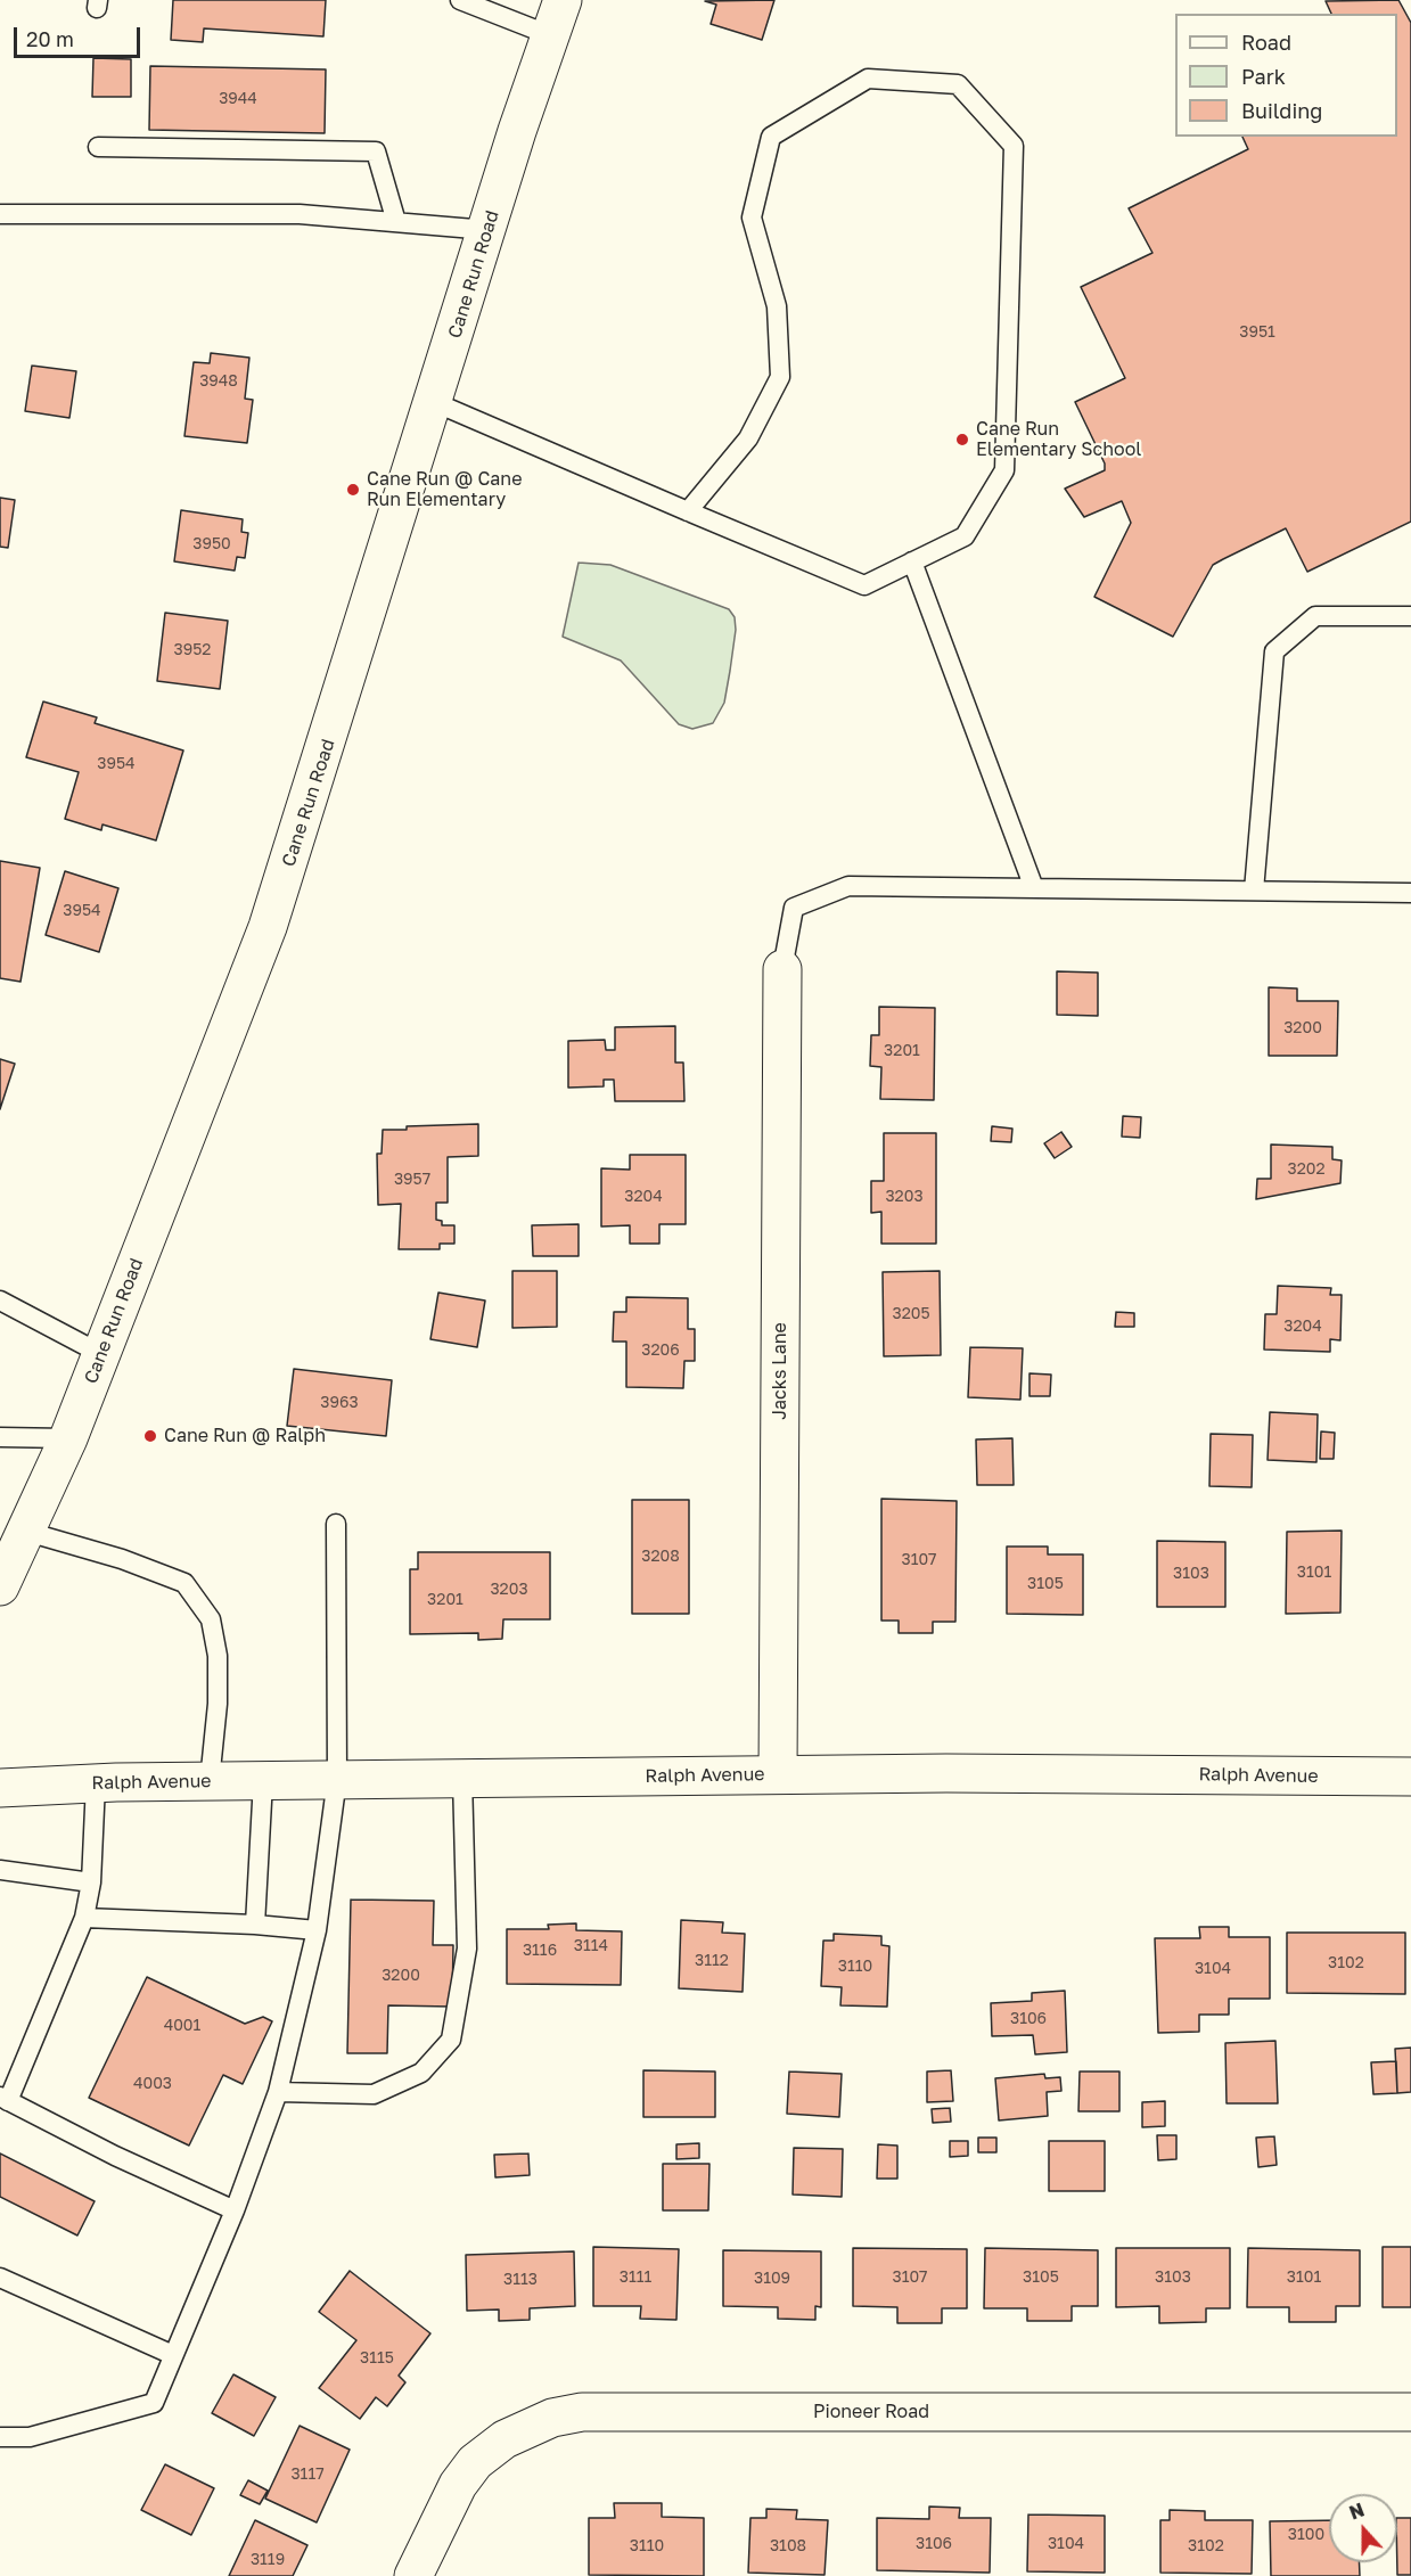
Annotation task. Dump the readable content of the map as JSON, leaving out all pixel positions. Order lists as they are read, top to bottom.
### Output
{
  "streets": {
    "street": [
      "Cane Run Road",
      "Jacks Lane",
      "Ralph Avenue",
      "Pioneer Road"
    ]
  },
  "crossings": [
    ["Jacks Lane", "Ralph Avenue"]
  ],
  "places": ["Cane Run Elementary School", "Cane Run @ Cane Run Elementary", "Cane Run @ Ralph"],
  "house_numbers": [
    "3944",
    "3951",
    "3948",
    "3950",
    "3952",
    "3954",
    "3954",
    "3200",
    "3201",
    "3202",
    "3957",
    "3204",
    "3203",
    "3205",
    "3204",
    "3206",
    "3963",
    "3208",
    "3107",
    "3101",
    "3103",
    "3105",
    "3203",
    "3201",
    "3114",
    "3116",
    "3112",
    "3102",
    "3110",
    "3104",
    "3200",
    "3106",
    "4001",
    "4003",
    "3111",
    "3107",
    "3105",
    "3103",
    "3101",
    "3109",
    "3113",
    "3115",
    "3117",
    "3100",
    "3106",
    "3104",
    "3110",
    "3108",
    "3102",
    "3119"
  ],
  "legend": ["Road", "Park", "Building"],
  "scale_bar": "20 m",
  "north": "top"
}
